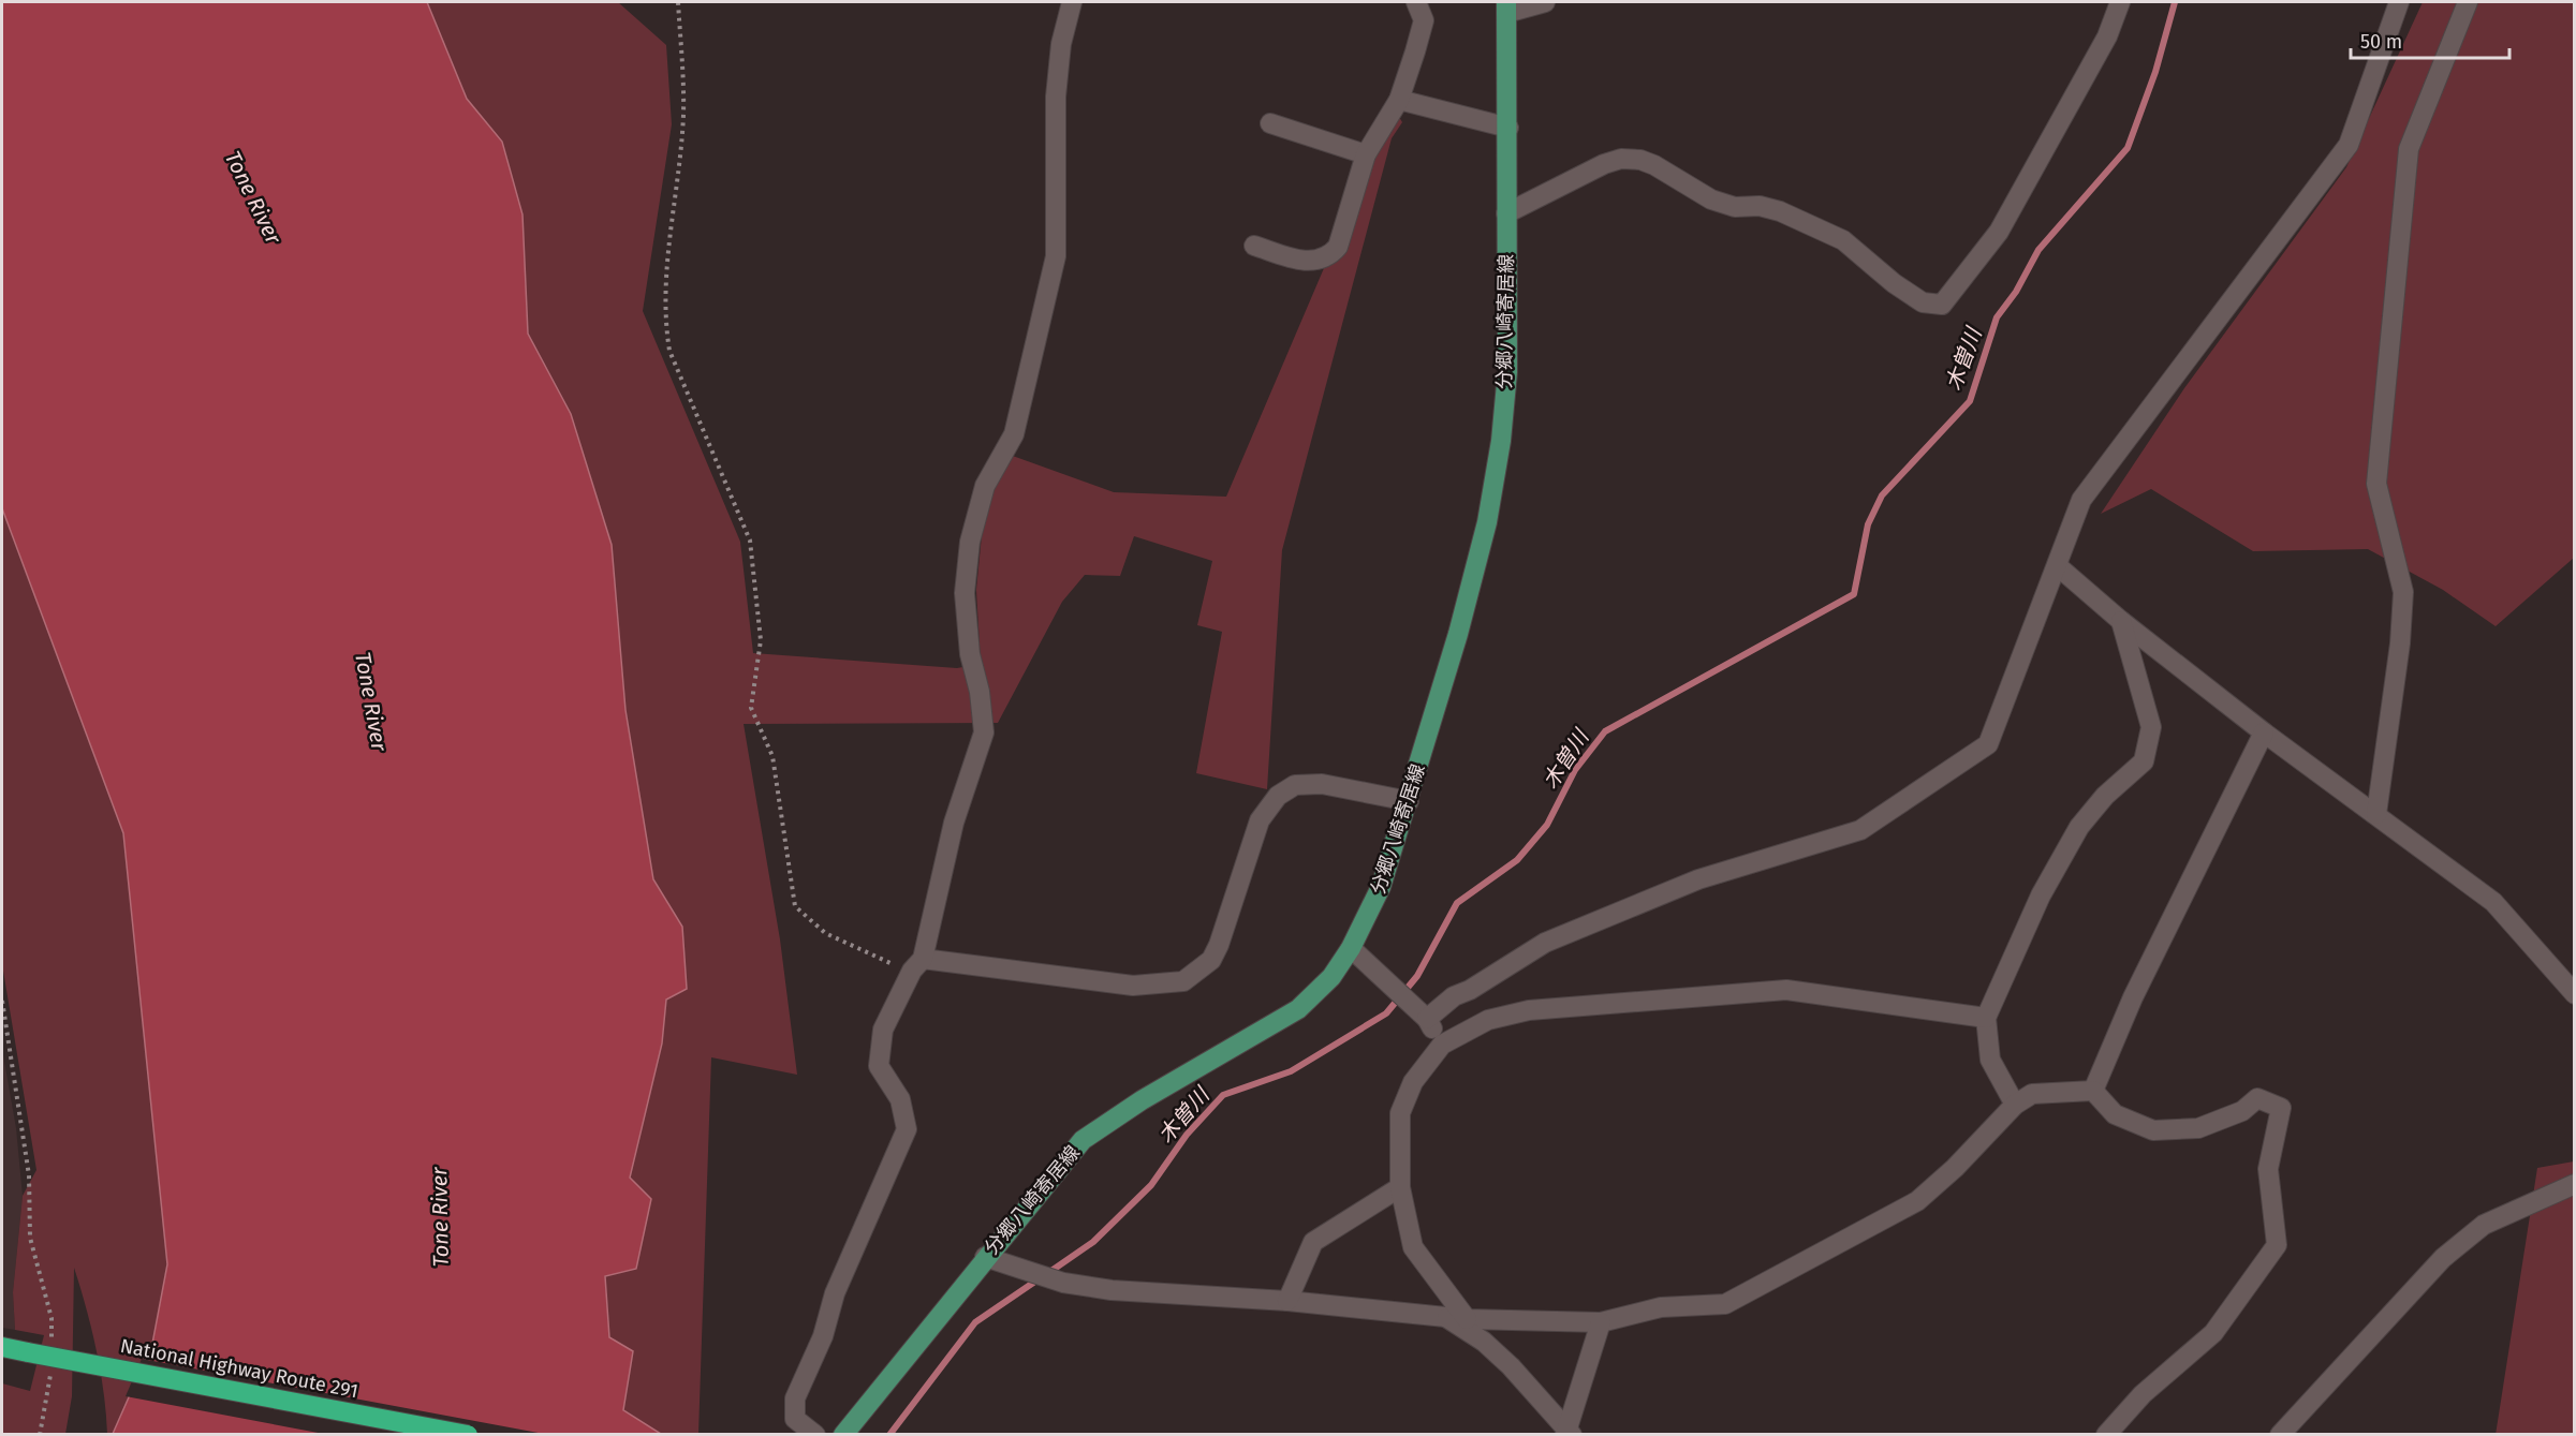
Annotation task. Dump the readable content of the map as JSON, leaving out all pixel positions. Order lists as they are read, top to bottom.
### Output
{
  "streets": {
    "highway": ["National Highway Route 291"],
    "main road": ["分郷八崎寄居線"]
  },
  "water": ["Tone River", "木曽川"],
  "scale_bar": "50 m"
}
